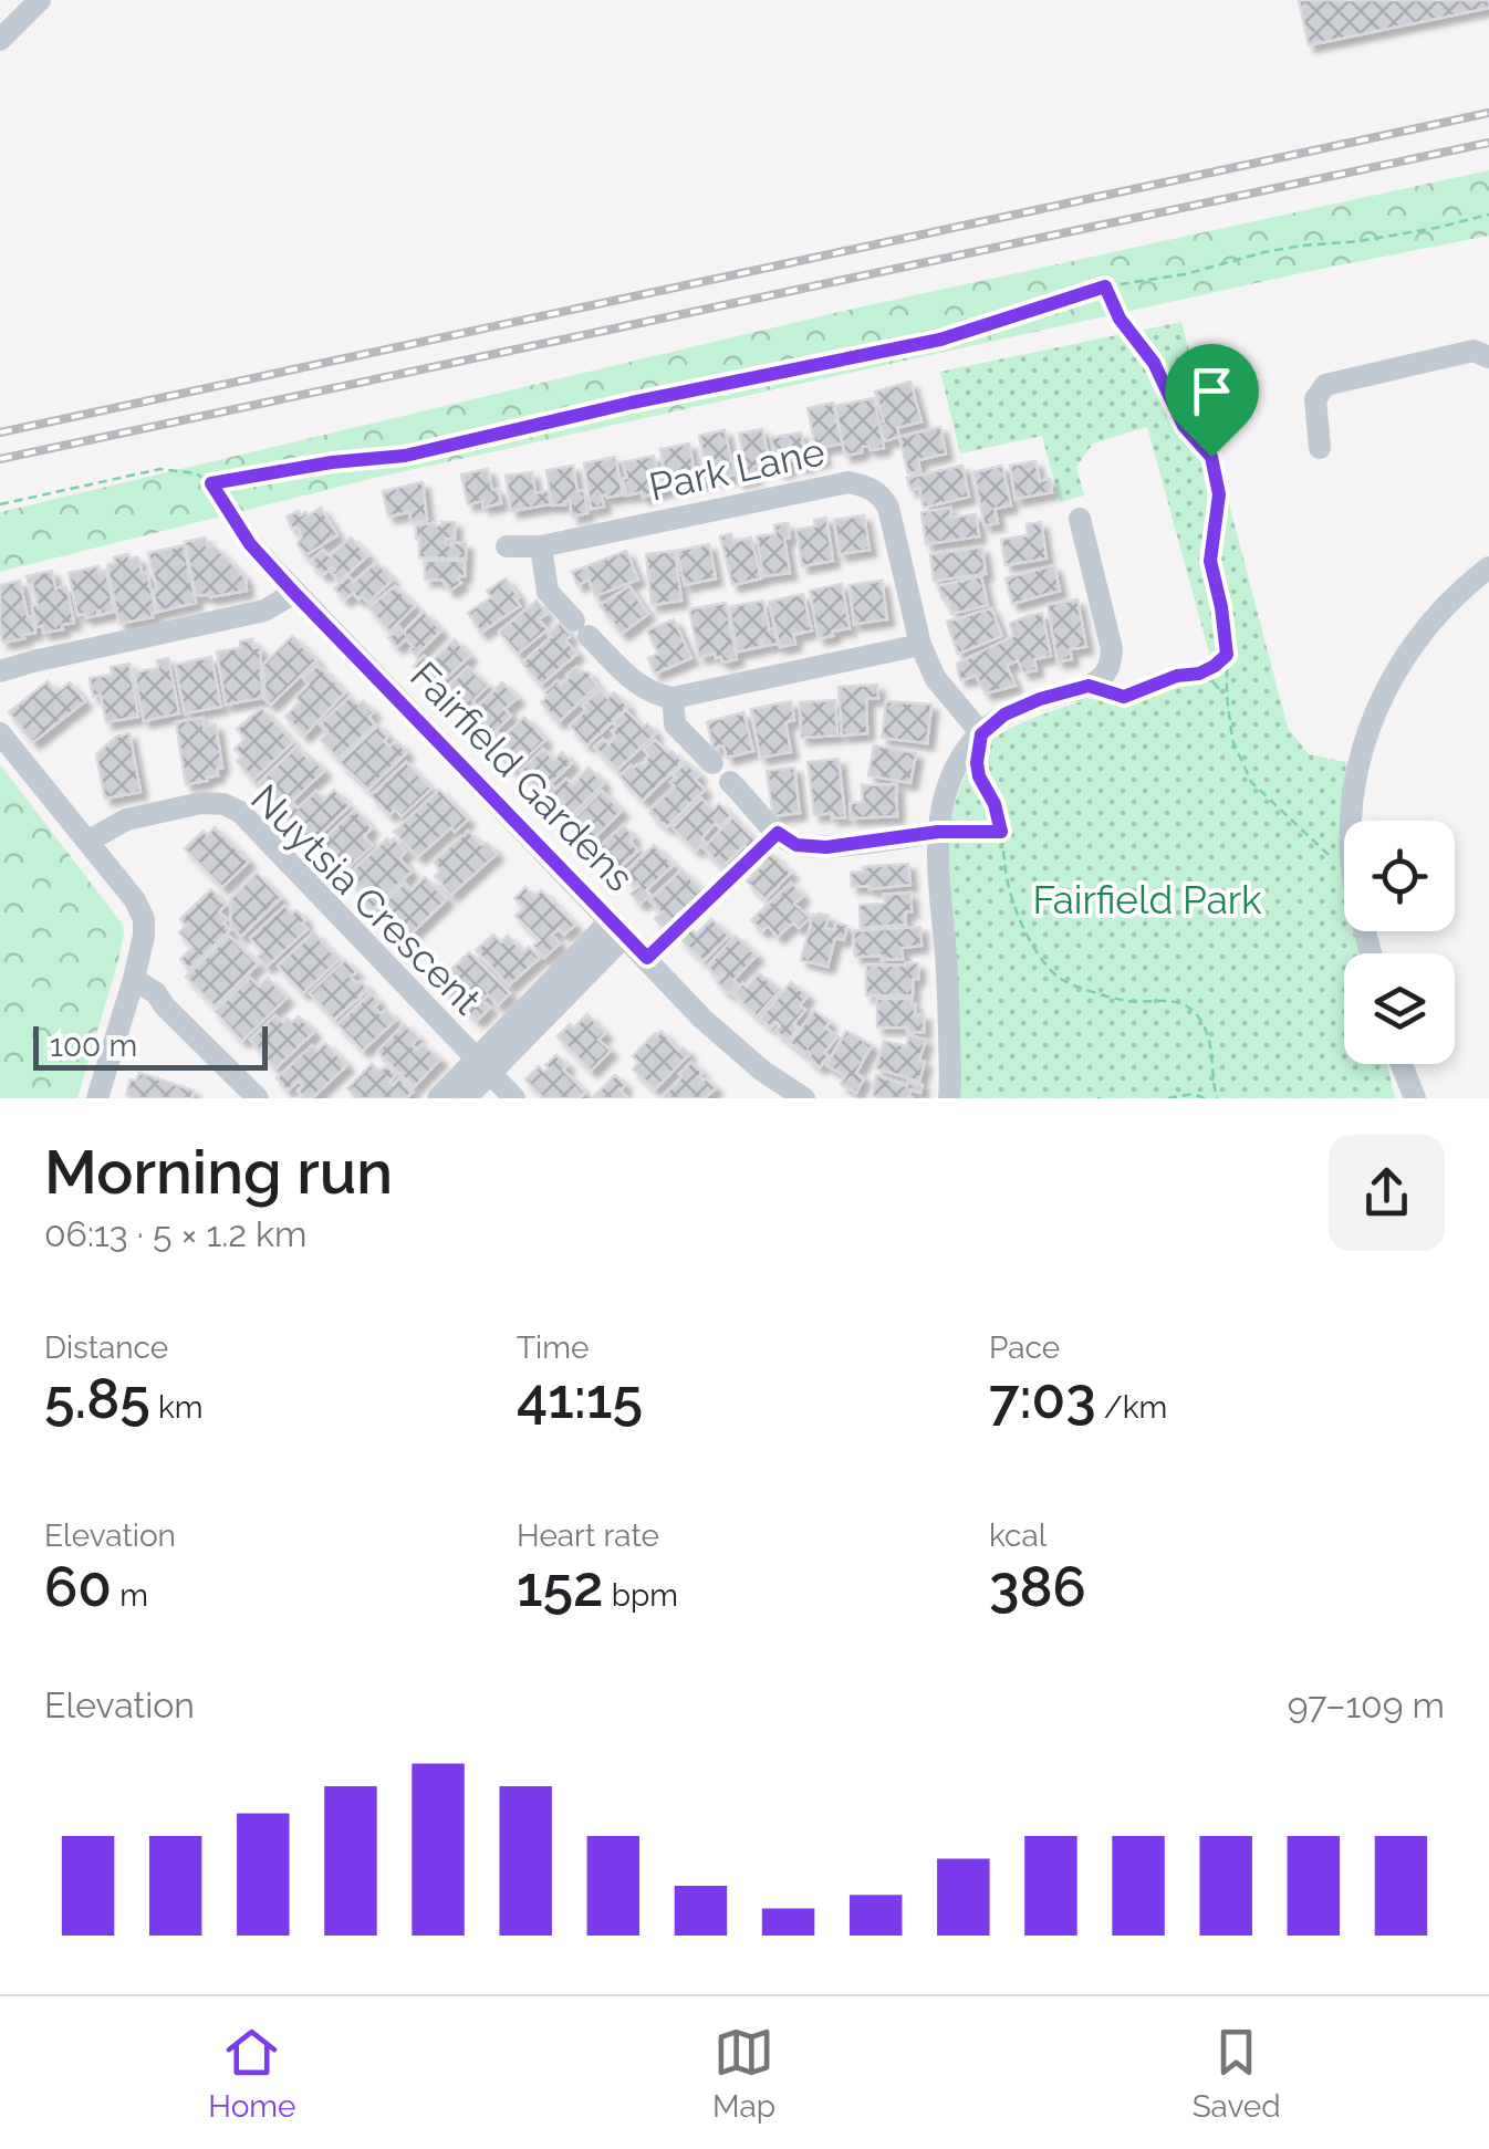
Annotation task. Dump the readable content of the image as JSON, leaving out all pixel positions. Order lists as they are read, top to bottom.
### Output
{
  "streets": {
    "street": ["Park Lane", "Fairfield Gardens", "Nuytsia Crescent"]
  },
  "parks": ["Fairfield Park"],
  "scale_bar": "100 m",
  "page": {
    "scale": "100 m",
    "heading": ["Morning run", "06:13 · 5 × 1.2 km"],
    "stats": [
      ["Distance", "5.85 km"],
      ["Time", "41:15"],
      ["Pace", "7:03 /km"],
      ["Elevation", "60 m"],
      ["Heart rate", "152 bpm"],
      ["kcal", "386"]
    ],
    "chart": ["Elevation", "97–109 m"],
    "tabs": ["Home", "Map", "Saved"]
  }
}
